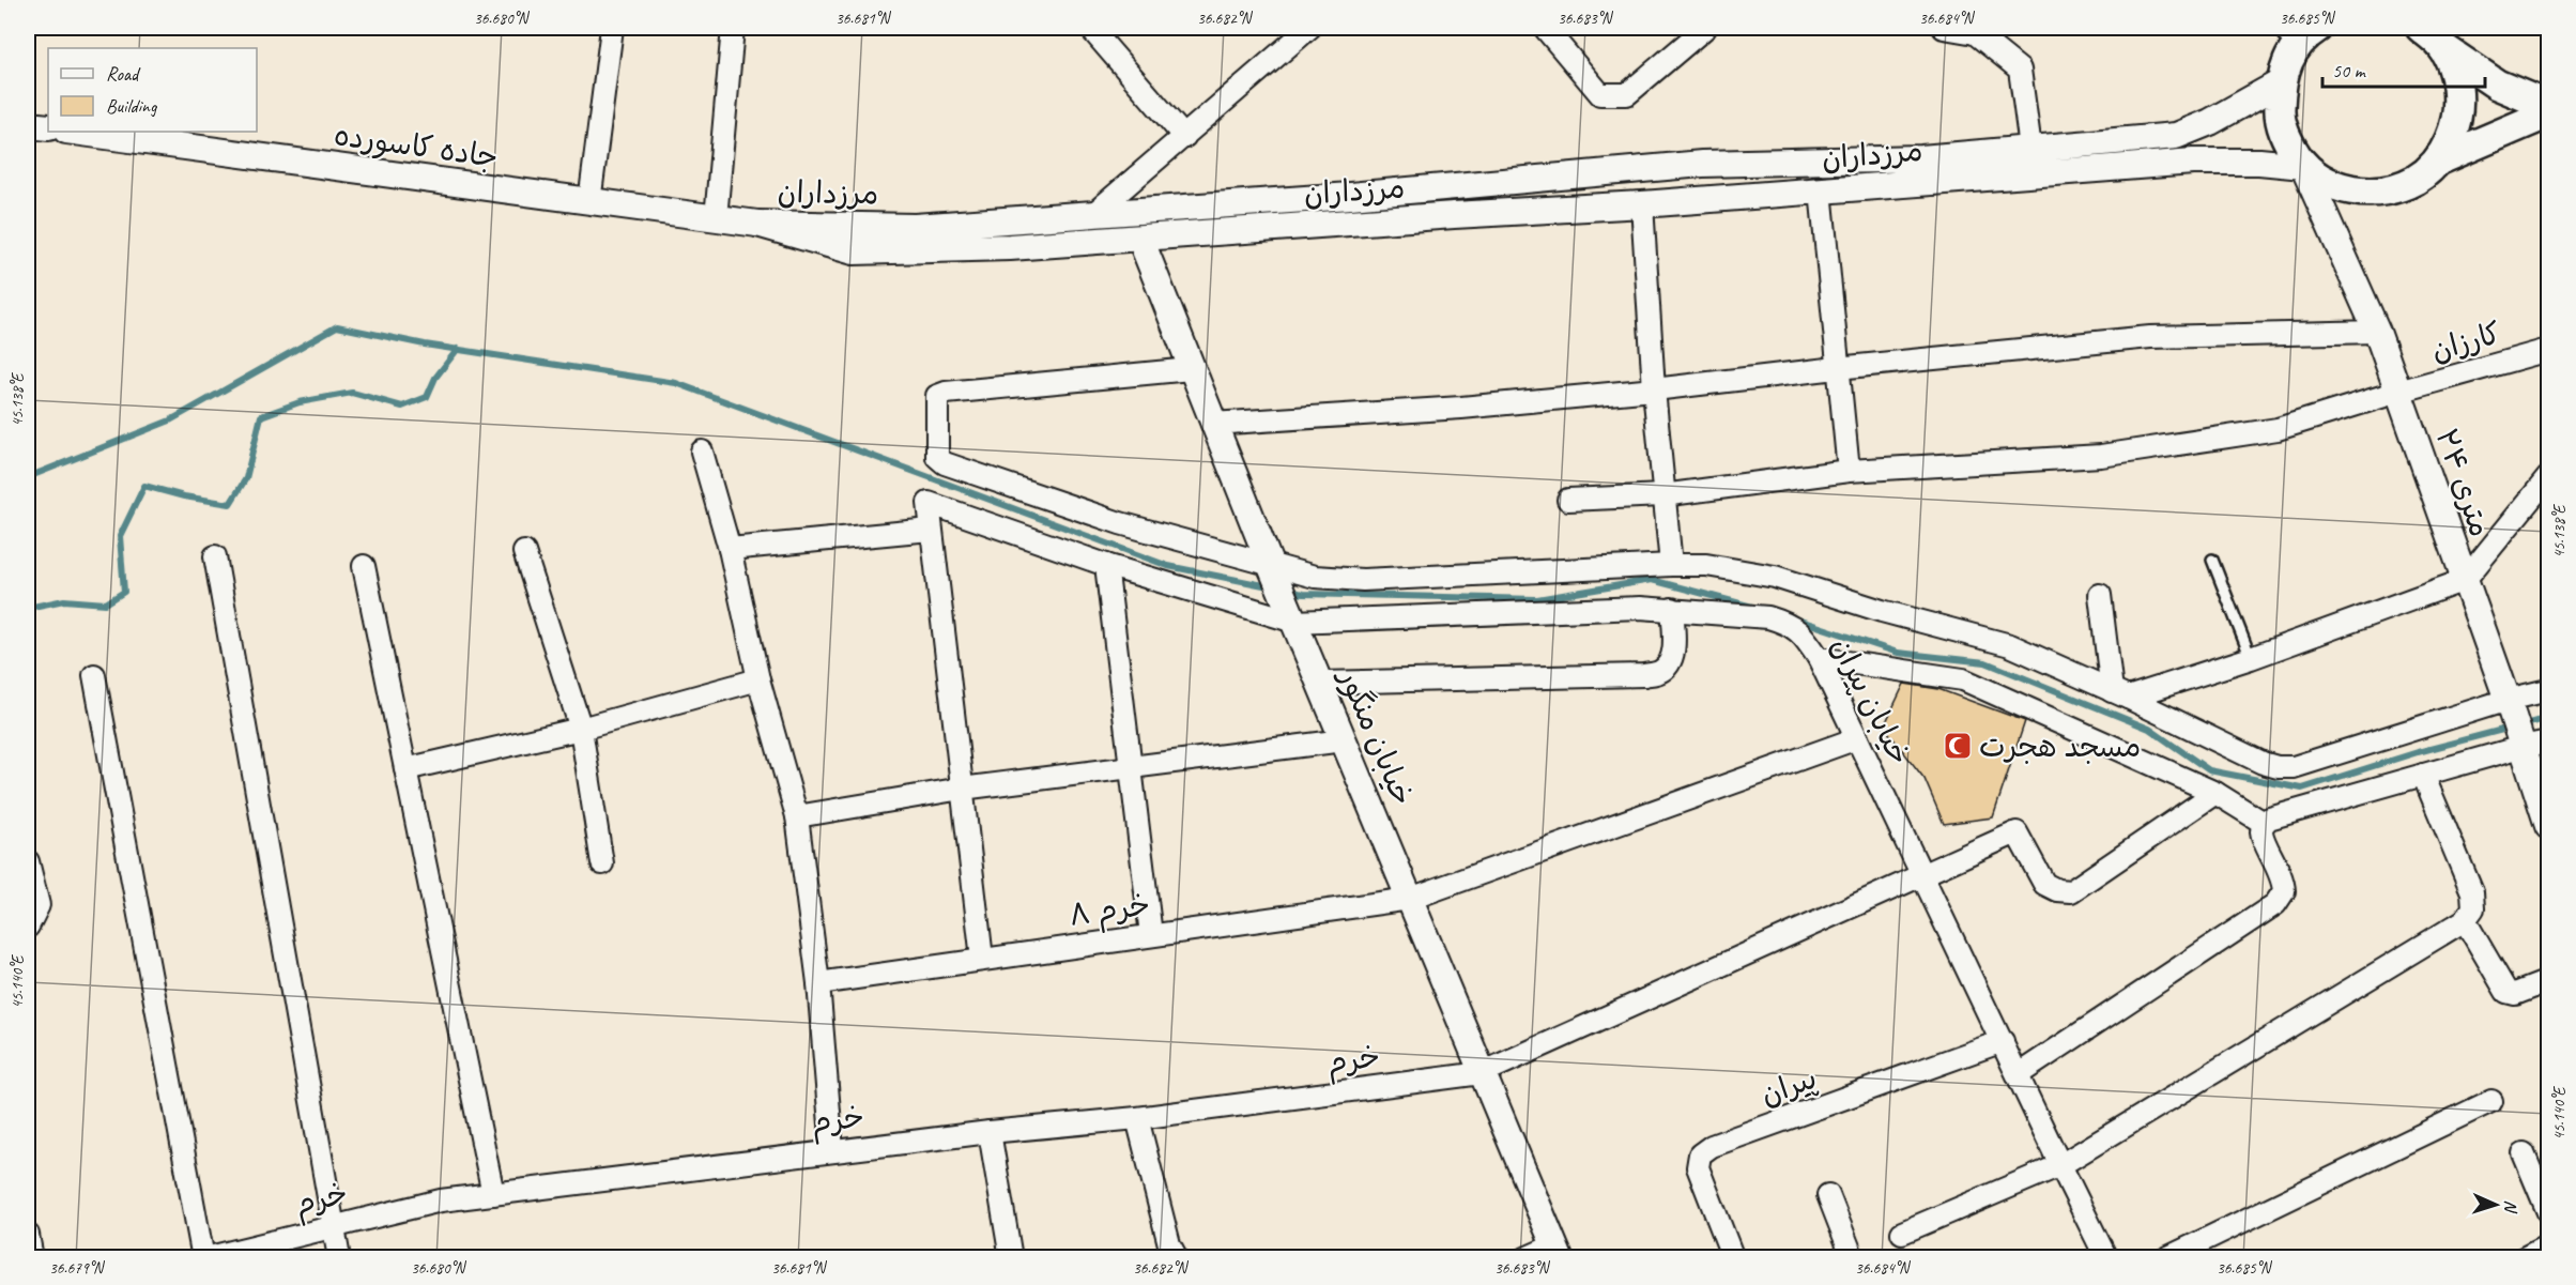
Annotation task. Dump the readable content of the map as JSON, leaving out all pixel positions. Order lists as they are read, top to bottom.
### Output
{
  "streets": {
    "street": [
      "جاده کاسورده",
      "مرزداران",
      "کارزان",
      "۲۴ متری",
      "خیابان پیران",
      "خیابان منگور",
      "خرم ۸",
      "خرم",
      "پیران"
    ]
  },
  "crossings": [
    ["جاده کاسورده", "مرزداران"],
    ["مرزداران", "۲۴ متری"],
    ["مرزداران", "خیابان منگور"],
    ["کارزان", "۲۴ متری"],
    ["خیابان پیران", "خیابان منگور"],
    ["خیابان پیران", "خرم ۸"],
    ["خیابان پیران", "خرم"],
    ["خیابان پیران", "پیران"],
    ["خیابان منگور", "خرم ۸"],
    ["خیابان منگور", "خرم"]
  ],
  "places": {
    "mosque": ["مسجد هجرت"]
  },
  "legend": ["Road", "Building"],
  "scale_bar": "50 m",
  "north": "right",
  "coordinates": [
    "36.680°N",
    "36.681°N",
    "36.682°N",
    "36.683°N",
    "36.684°N",
    "36.685°N",
    "45.138°E",
    "45.140°E",
    "36.679°N"
  ]
}
